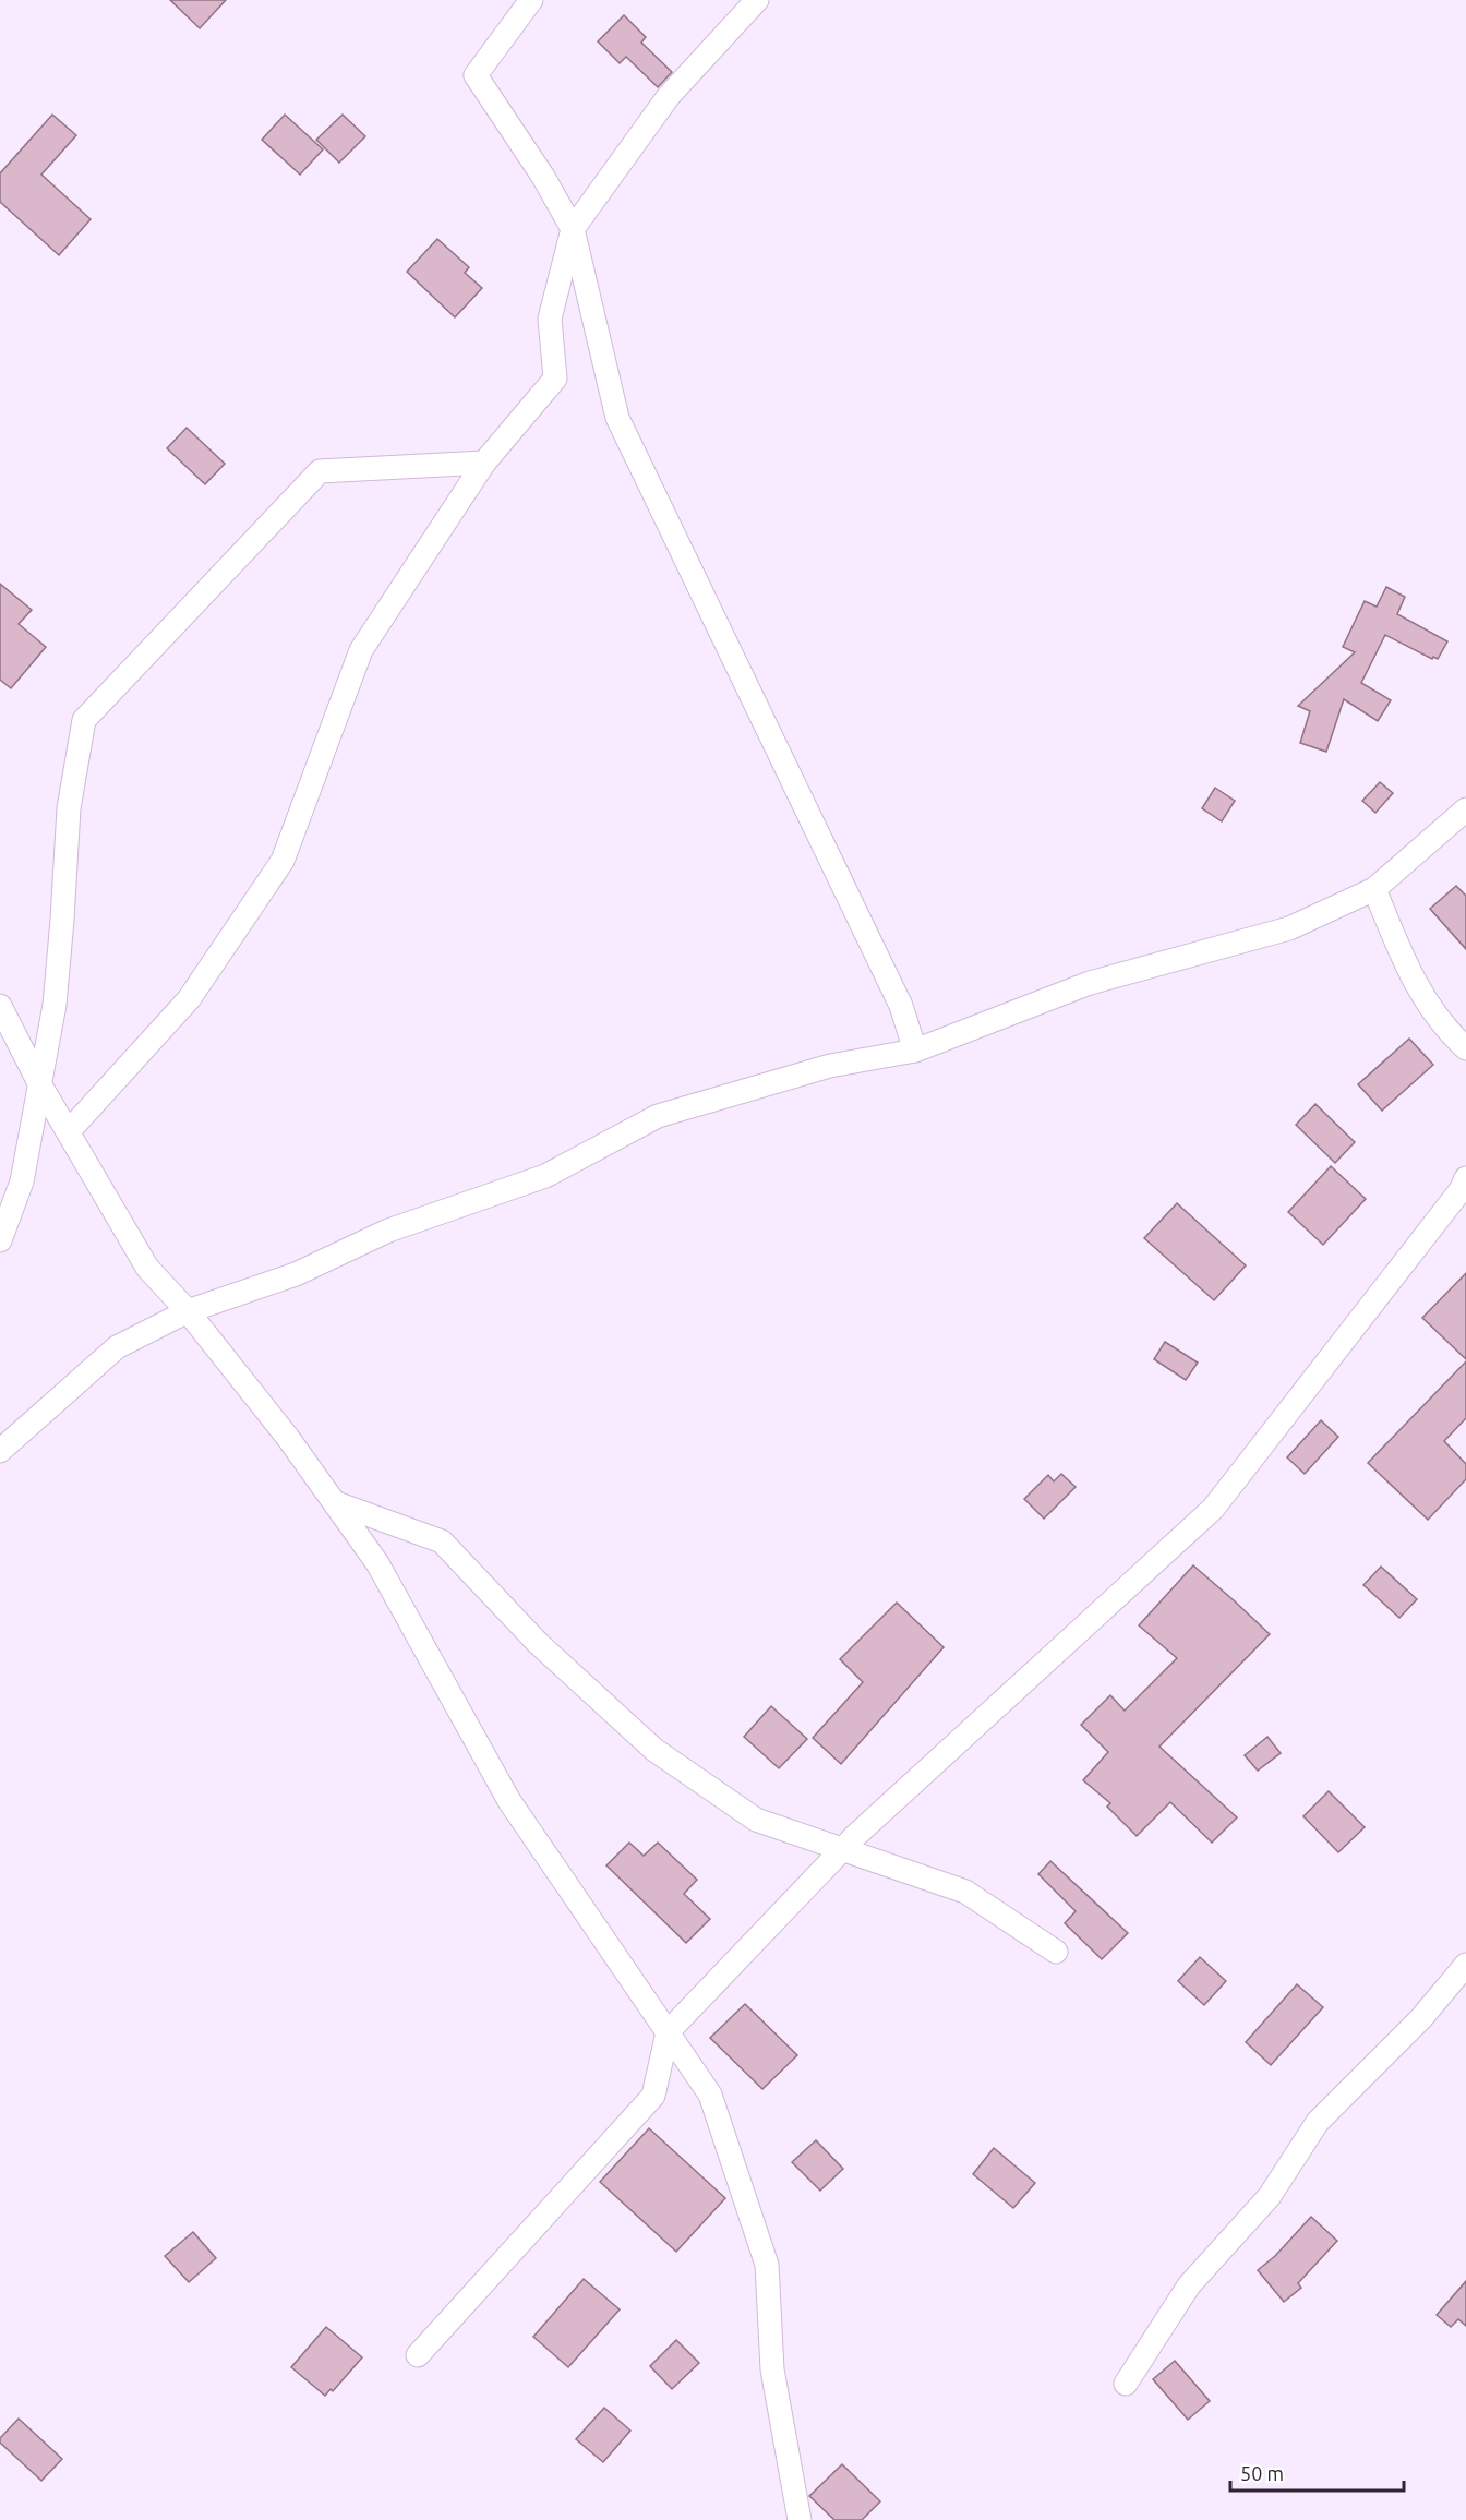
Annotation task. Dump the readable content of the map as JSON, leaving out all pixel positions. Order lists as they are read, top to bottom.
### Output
{
  "scale_bar": "50 m"
}
